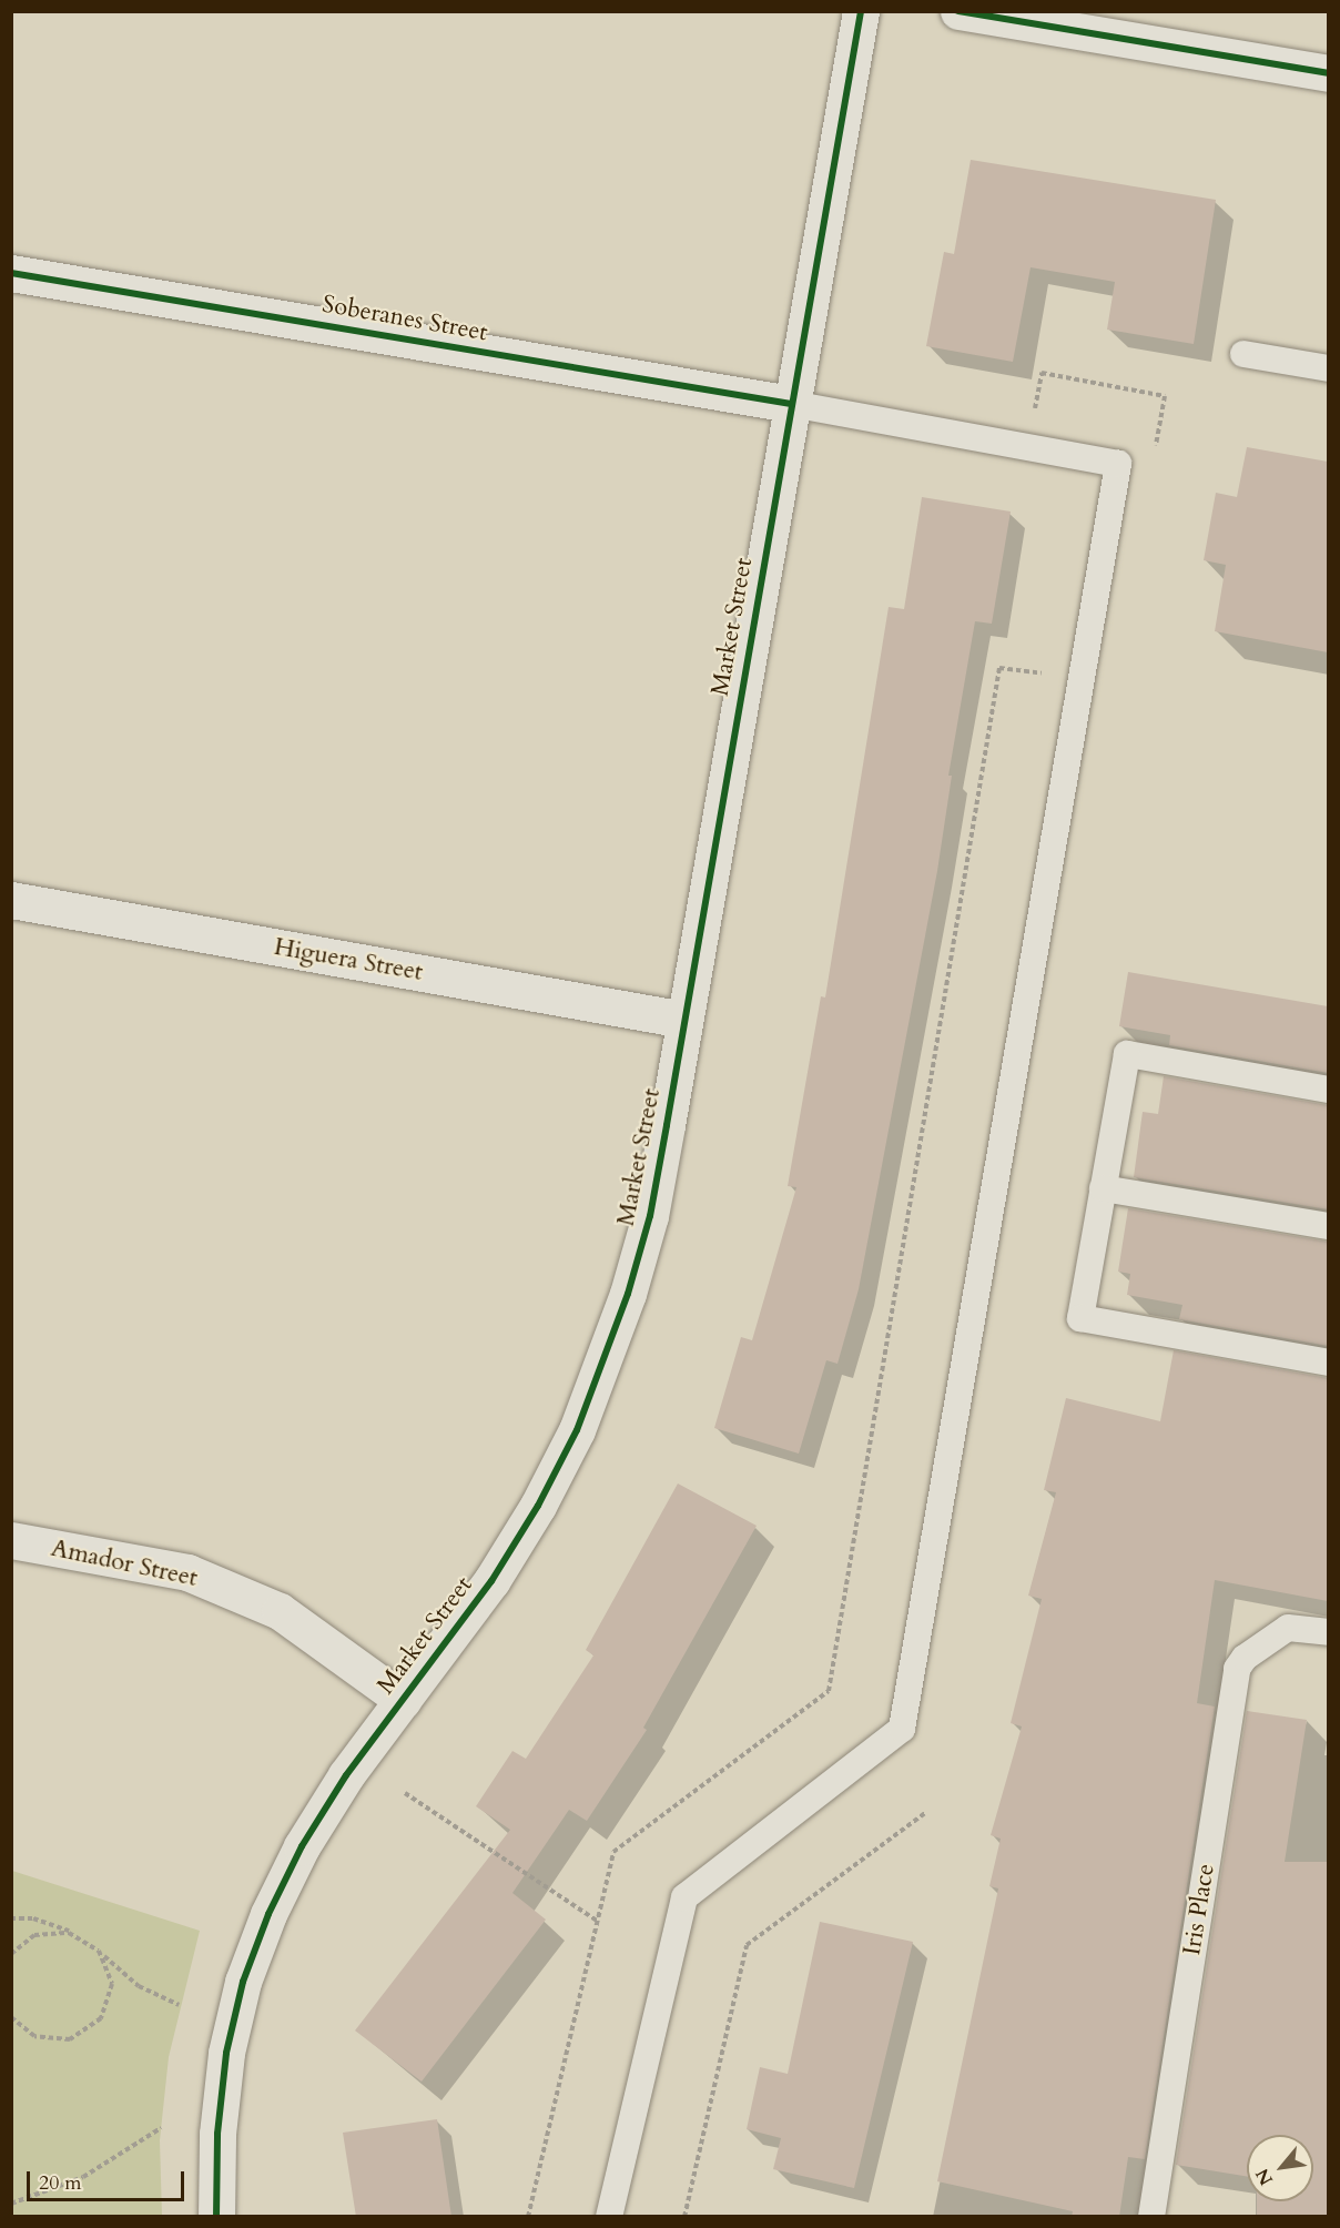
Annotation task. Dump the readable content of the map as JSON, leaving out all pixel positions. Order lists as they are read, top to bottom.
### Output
{
  "streets": {
    "street": [
      "Soberanes Street",
      "Market Street",
      "Higuera Street",
      "Amador Street"
    ],
    "lane": ["Iris Place"]
  },
  "crossings": [
    ["Soberanes Street", "Market Street"],
    ["Market Street", "Higuera Street"],
    ["Market Street", "Amador Street"]
  ],
  "scale_bar": "20 m",
  "north": "bottom left"
}
